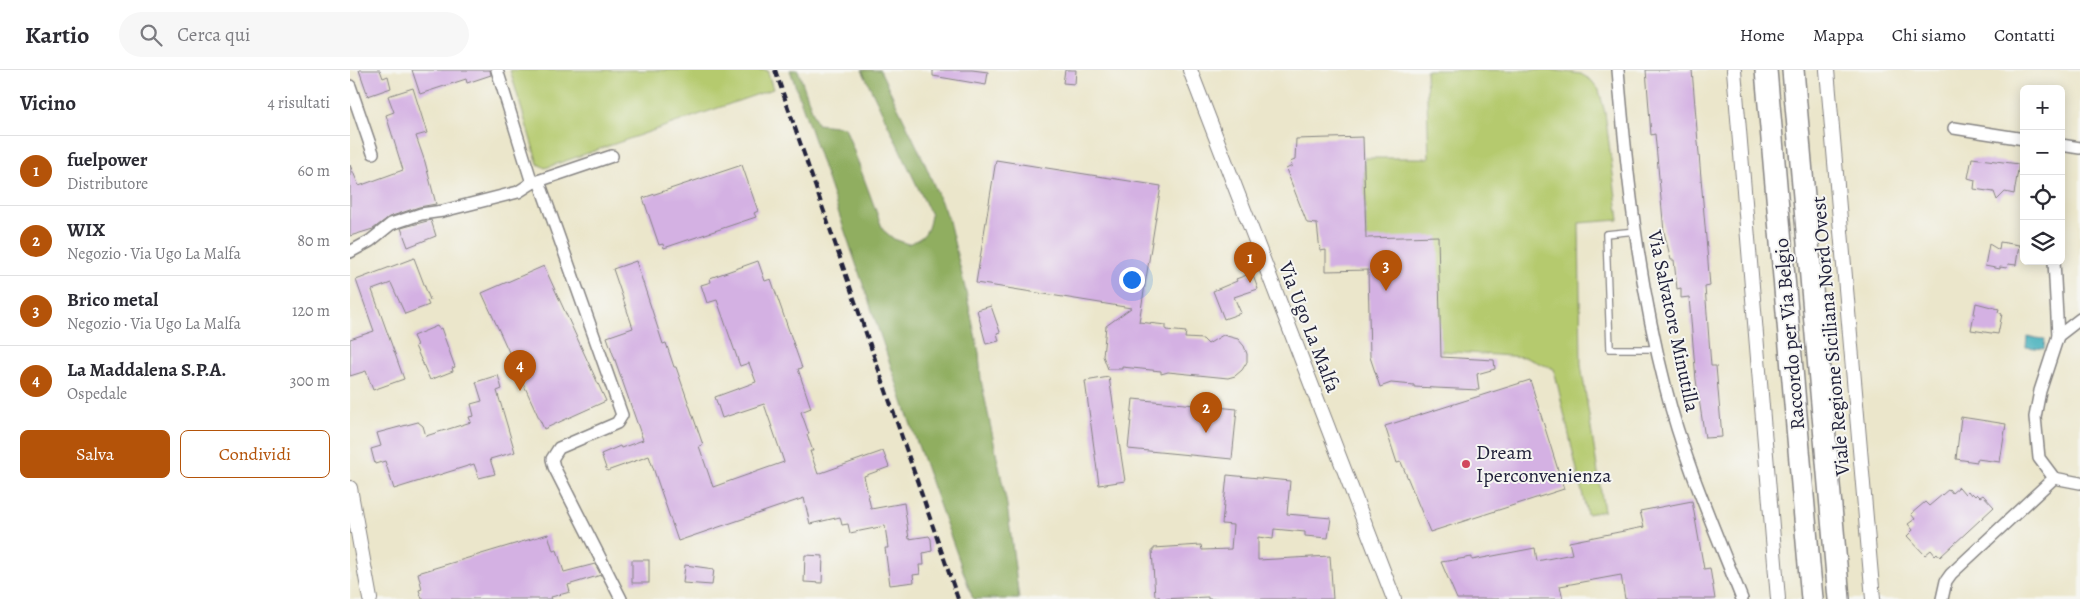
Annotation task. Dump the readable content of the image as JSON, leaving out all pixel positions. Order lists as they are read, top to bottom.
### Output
{
  "streets": {
    "highway": ["Raccordo per Via Belgio"],
    "street": ["Via Salvatore Minutilla", "Via Ugo La Malfa", "Viale Regione Siciliana Nord Ovest"]
  },
  "places": ["Dream Iperconvenienza"],
  "page": {
    "header": "Kartio",
    "search": "Cerca qui",
    "nav": [
      "Home",
      "Mappa",
      "Chi siamo",
      "Contatti"
    ],
    "heading": ["Vicino", "4 risultati"],
    "map_buttons": ["+", "−"],
    "list": [
      {
        "mark": "1",
        "name": "fuelpower",
        "note": "Distributore",
        "value": "60 m"
      },
      {
        "mark": "2",
        "name": "WIX",
        "note": "Negozio · Via Ugo La Malfa",
        "value": "80 m"
      },
      {
        "mark": "3",
        "name": "Brico metal",
        "note": "Negozio · Via Ugo La Malfa",
        "value": "120 m"
      },
      {
        "mark": "4",
        "name": "La Maddalena S.P.A.",
        "note": "Ospedale",
        "value": "300 m"
      }
    ],
    "pins": [
      "1",
      "3",
      "4",
      "2"
    ],
    "buttons": ["Salva", "Condividi"]
  }
}
